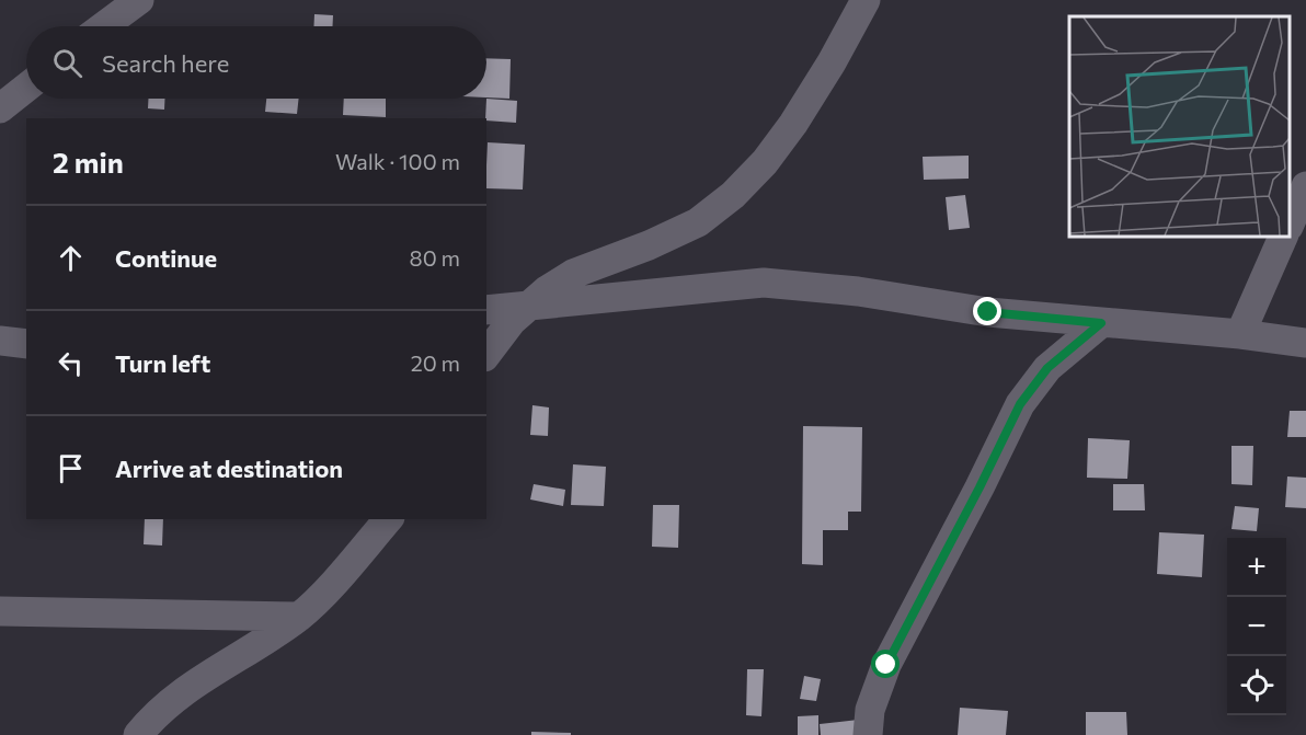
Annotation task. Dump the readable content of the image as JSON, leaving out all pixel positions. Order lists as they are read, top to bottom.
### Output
{
  "page": {
    "search": "Search here",
    "heading": ["2 min", "Walk · 100 m"],
    "list": [
      ["Continue", "80 m"],
      ["Turn left", "20 m"],
      "Arrive at destination"
    ],
    "map_buttons": ["+", "−"]
  }
}
